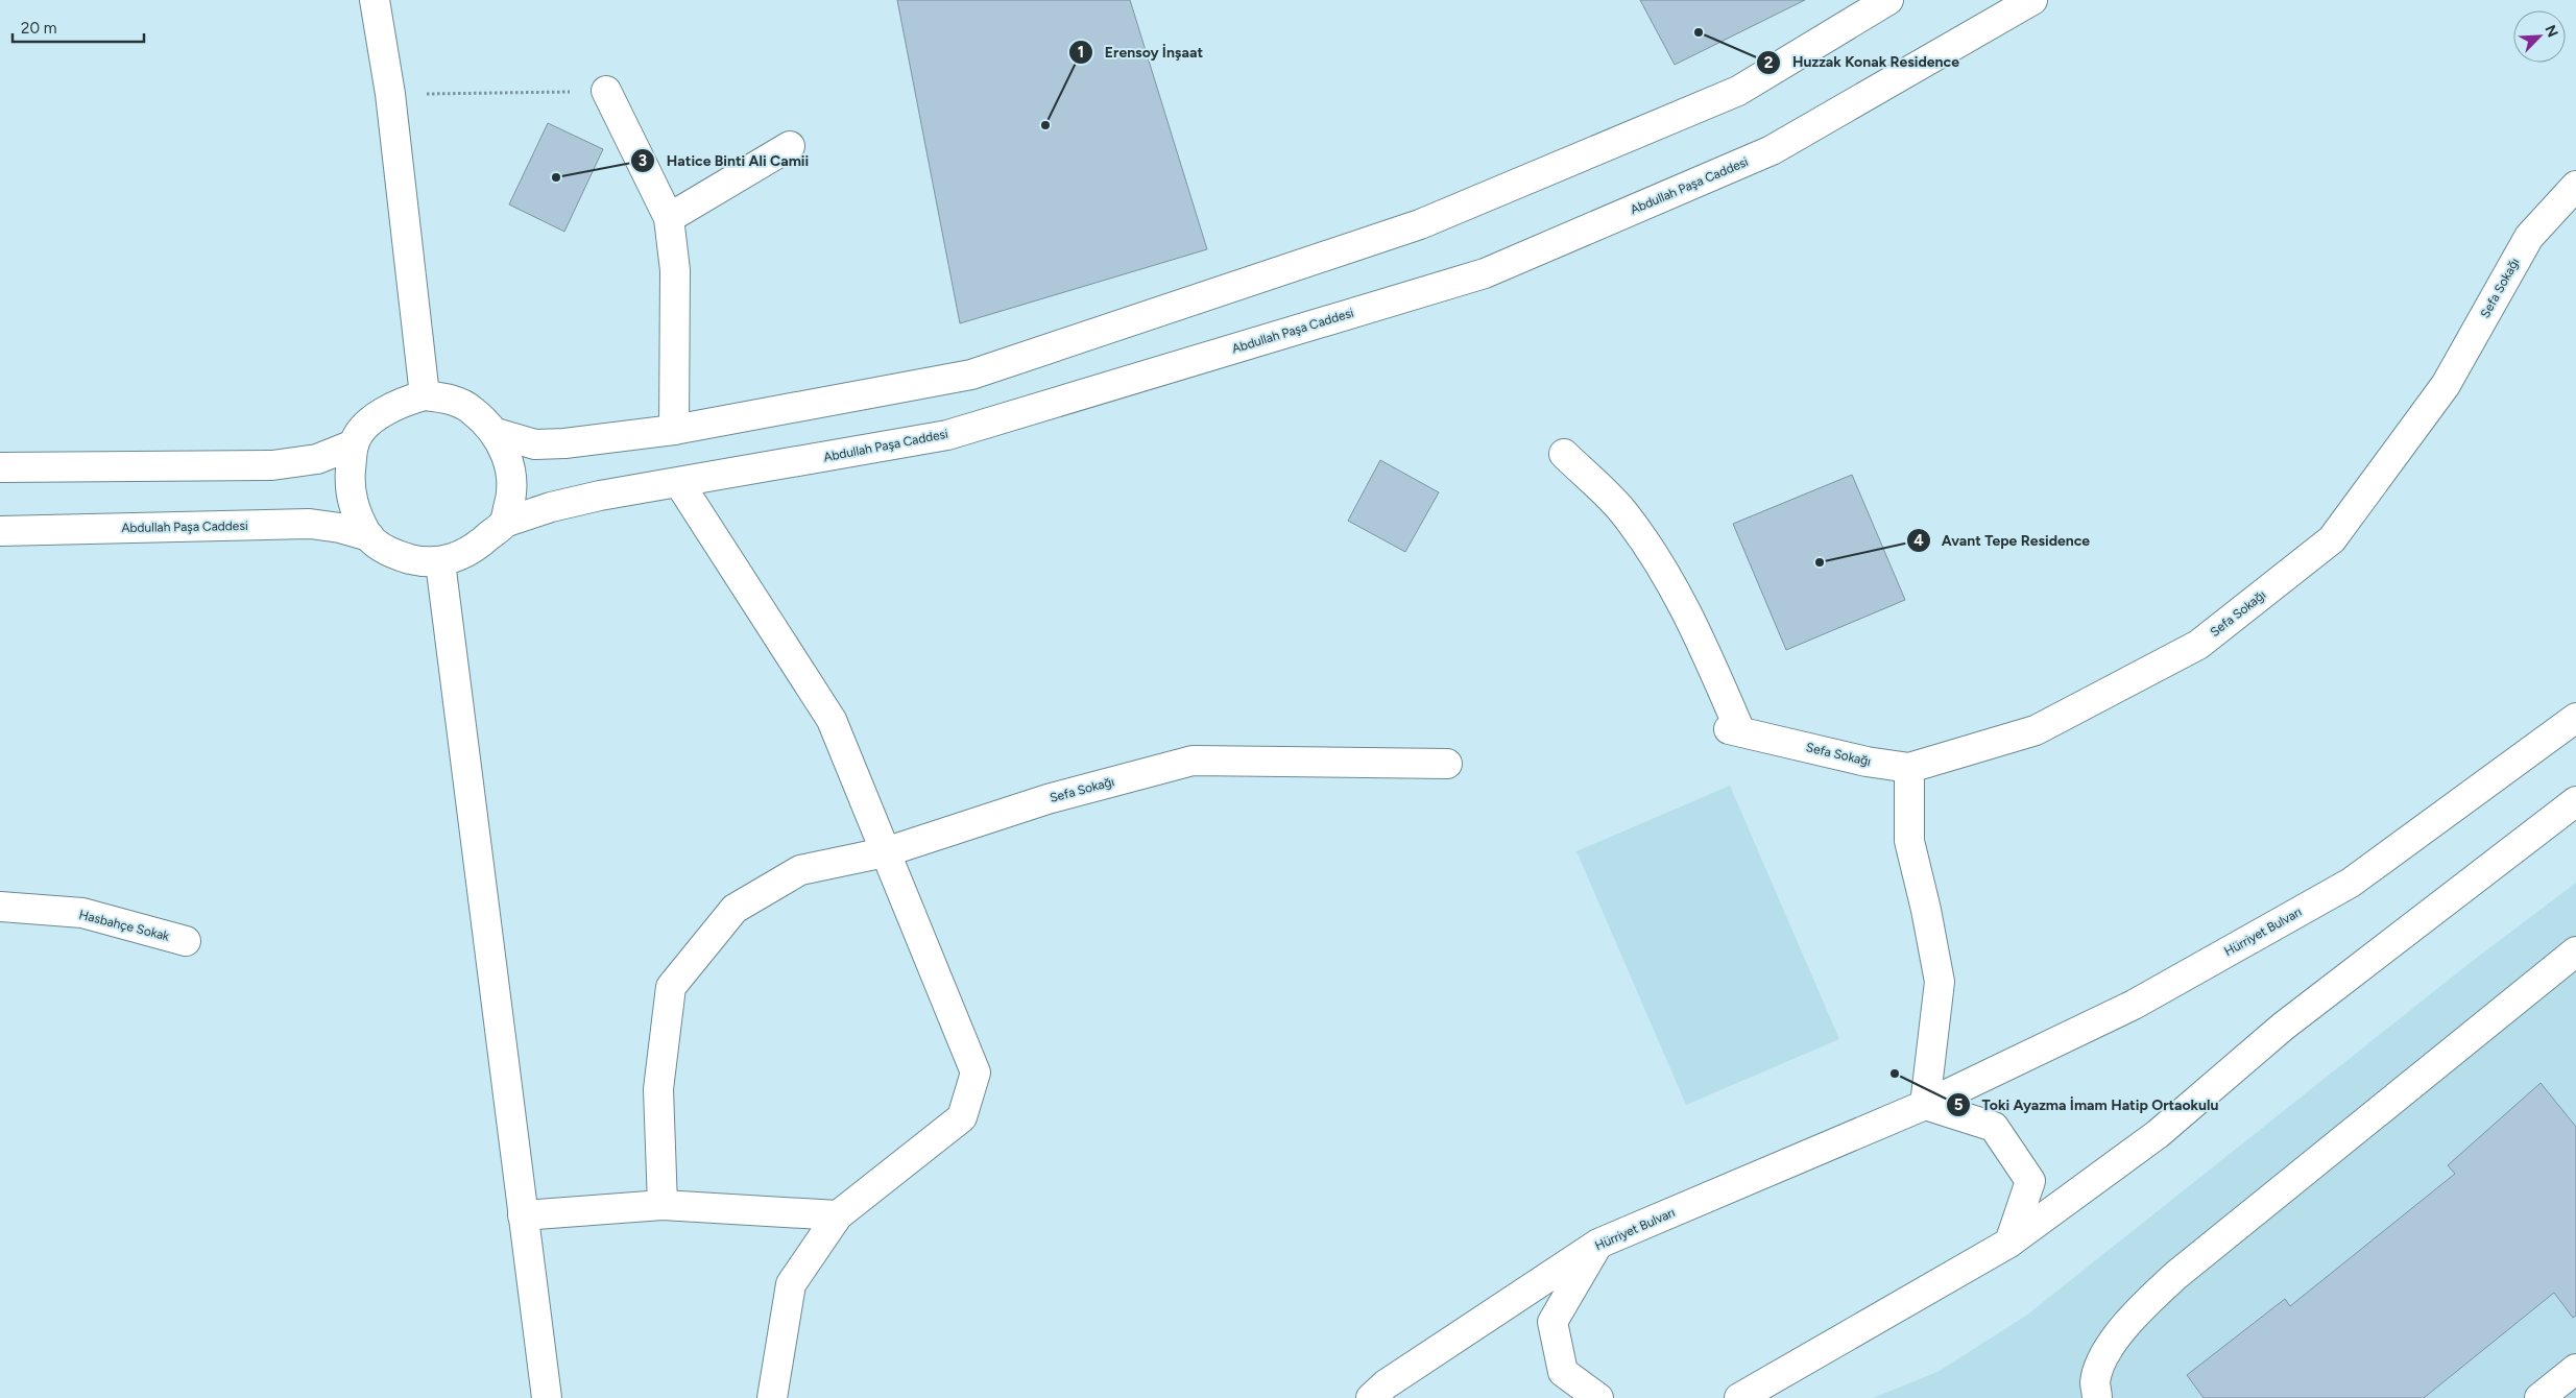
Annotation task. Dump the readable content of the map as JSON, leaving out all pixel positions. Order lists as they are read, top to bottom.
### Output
{
  "streets": {
    "main road": [
      "Abdullah Paşa Caddesi",
      "Sefa Sokağı",
      "Hasbahçe Sokak",
      "Hürriyet Bulvarı"
    ]
  },
  "places": [
    "Huzzak Konak Residence",
    "Erensoy İnşaat",
    "Hatice Binti Ali Camii",
    "Avant Tepe Residence",
    "Toki Ayazma İmam Hatip Ortaokulu"
  ],
  "scale_bar": "20 m",
  "north": "top right"
}
